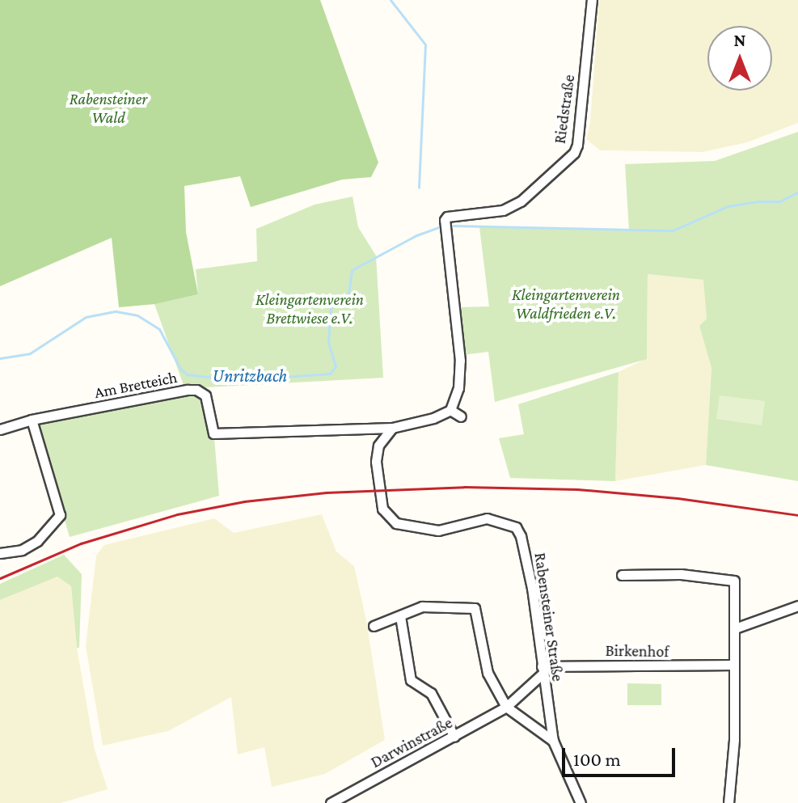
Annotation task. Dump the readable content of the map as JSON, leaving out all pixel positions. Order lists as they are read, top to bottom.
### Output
{
  "streets": {
    "street": [
      "Riedstraße",
      "Am Bretteich",
      "Rabensteiner Straße",
      "Birkenhof",
      "Darwinstraße"
    ]
  },
  "crossings": [
    ["Am Bretteich", "Rabensteiner Straße"],
    ["Rabensteiner Straße", "Birkenhof"],
    ["Rabensteiner Straße", "Darwinstraße"],
    ["Birkenhof", "Darwinstraße"]
  ],
  "water": ["Unritzbach"],
  "parks": ["Rabensteiner Wald", "Kleingartenverein Waldfrieden e.V.", "Kleingartenverein Brettwiese e.V."],
  "scale_bar": "100 m",
  "north": "top"
}
